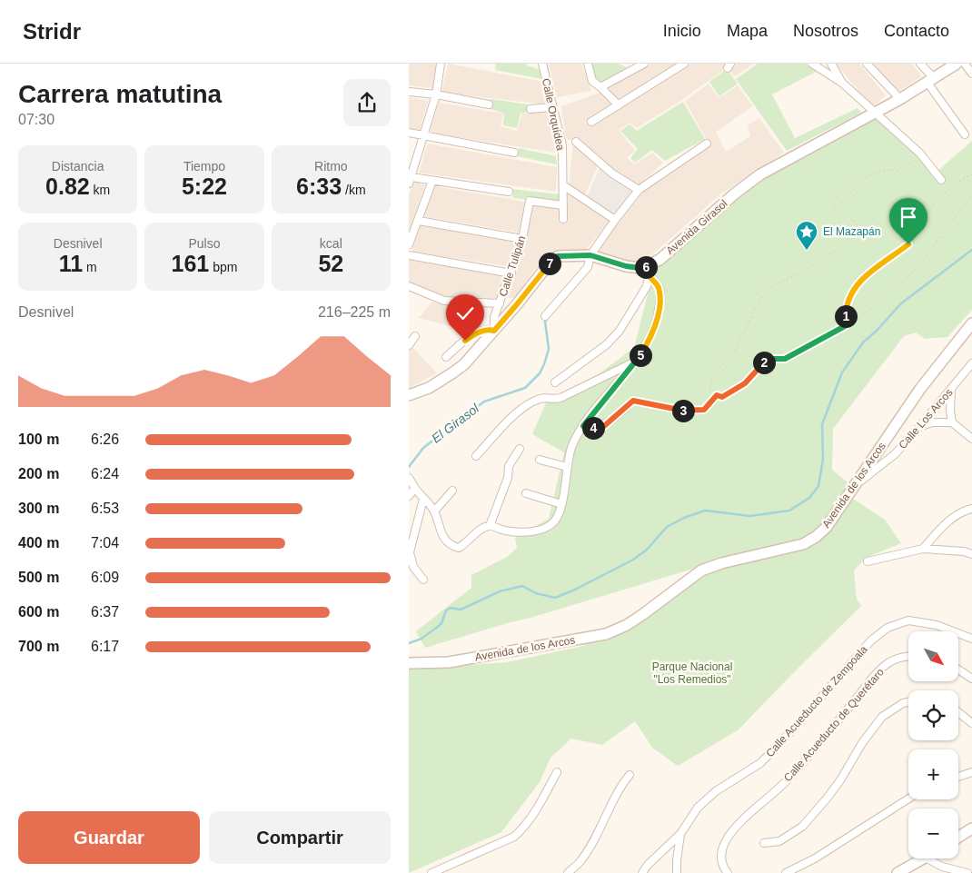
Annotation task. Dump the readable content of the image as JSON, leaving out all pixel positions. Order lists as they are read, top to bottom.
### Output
{
  "streets": {
    "street": [
      "Calle Orquídea",
      "Avenida Girasol",
      "Calle Tulipán",
      "Calle Los Arcos",
      "Avenida de los Arcos",
      "Calle Acueducto de Zempoala",
      "Calle Acueducto de Querétaro"
    ]
  },
  "crossings": [
    ["Calle Orquídea", "Calle Tulipán"],
    ["Calle Los Arcos", "Avenida de los Arcos"]
  ],
  "water": ["El Girasol"],
  "parks": ["Parque Nacional \"Los Remedios\""],
  "places": {
    "place": ["El Mazapán"]
  },
  "north": "bottom right",
  "page": {
    "header": "Stridr",
    "nav": [
      "Inicio",
      "Mapa",
      "Nosotros",
      "Contacto"
    ],
    "heading": ["Carrera matutina", "07:30"],
    "stats": [
      ["Distancia", "0.82 km"],
      ["Tiempo", "5:22"],
      ["Ritmo", "6:33 /km"],
      ["Desnivel", "11 m"],
      ["Pulso", "161 bpm"],
      ["kcal", "52"]
    ],
    "pins": [
      "7",
      "6",
      "1",
      "5",
      "2",
      "3",
      "4"
    ],
    "chart": ["Desnivel", "216–225 m"],
    "list": [
      {
        "name": "100 m",
        "note": "6:26"
      },
      {
        "name": "200 m",
        "note": "6:24"
      },
      {
        "name": "300 m",
        "note": "6:53"
      },
      {
        "name": "400 m",
        "note": "7:04"
      },
      {
        "name": "500 m",
        "note": "6:09"
      },
      {
        "name": "600 m",
        "note": "6:37"
      },
      {
        "name": "700 m",
        "note": "6:17"
      }
    ],
    "map_buttons": ["+", "−"],
    "buttons": ["Guardar", "Compartir"]
  }
}
